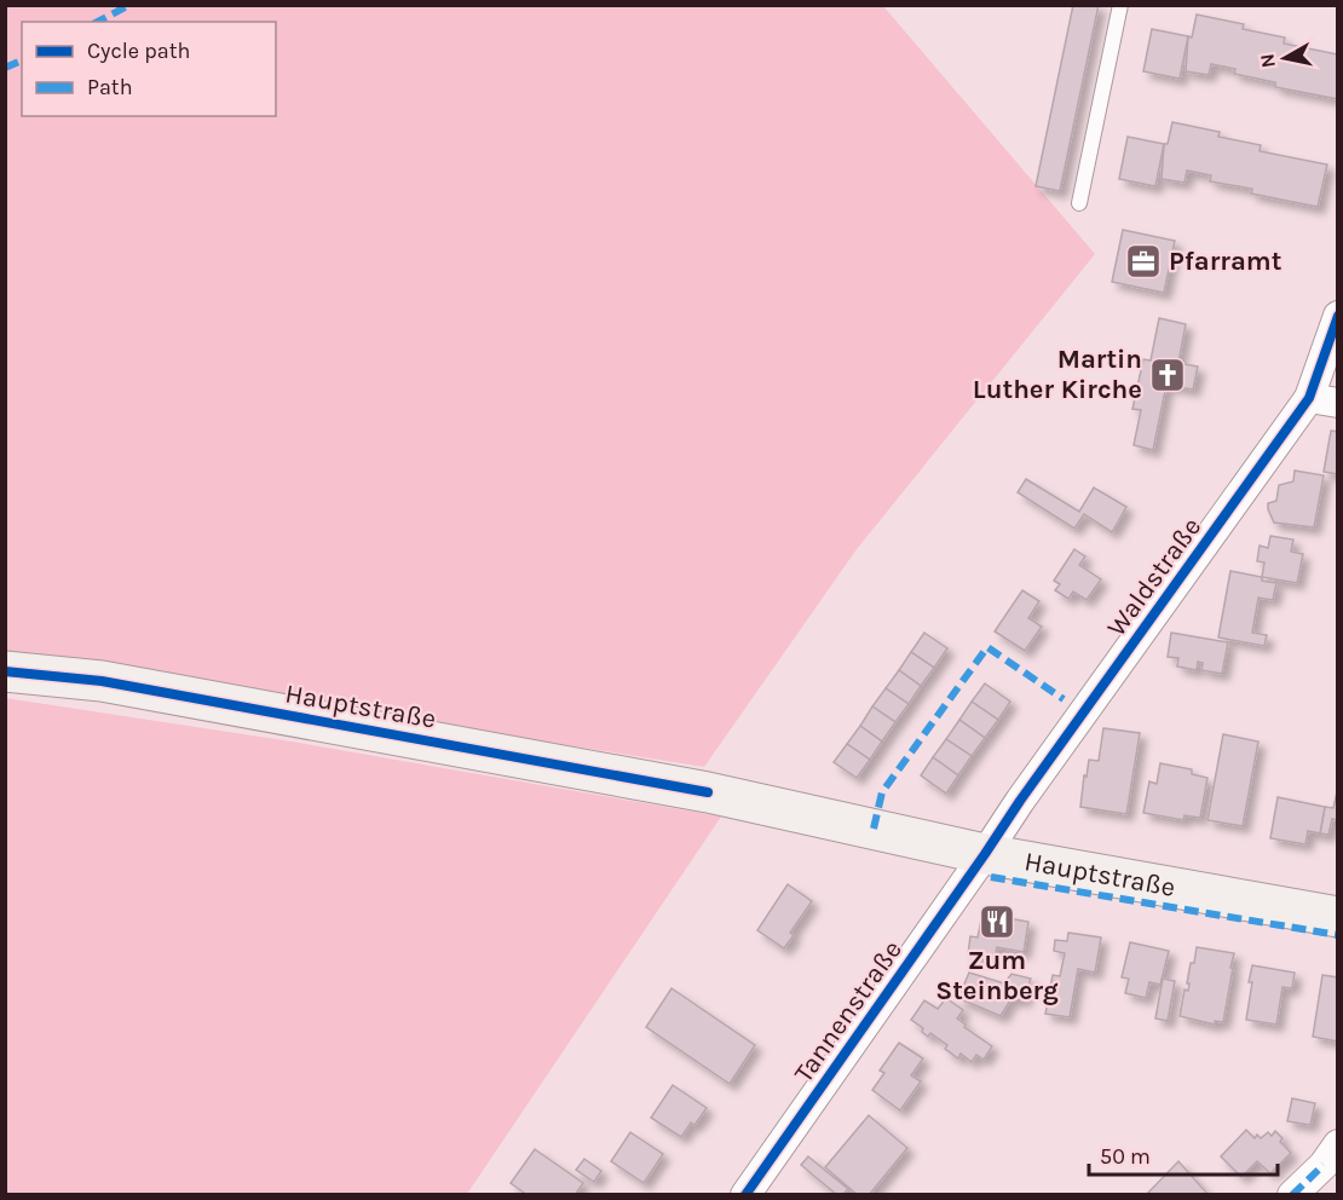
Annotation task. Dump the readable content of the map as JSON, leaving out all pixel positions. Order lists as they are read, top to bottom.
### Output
{
  "streets": {
    "main road": ["Hauptstraße"],
    "street": ["Waldstraße", "Tannenstraße"]
  },
  "crossings": [
    ["Waldstraße", "Hauptstraße"],
    ["Waldstraße", "Tannenstraße"],
    ["Hauptstraße", "Tannenstraße"]
  ],
  "places": {
    "office": ["Pfarramt"],
    "church": ["Martin Luther Kirche"],
    "restaurant": ["Zum Steinberg"]
  },
  "legend": ["Cycle path", "Path"],
  "scale_bar": "50 m",
  "north": "left"
}
